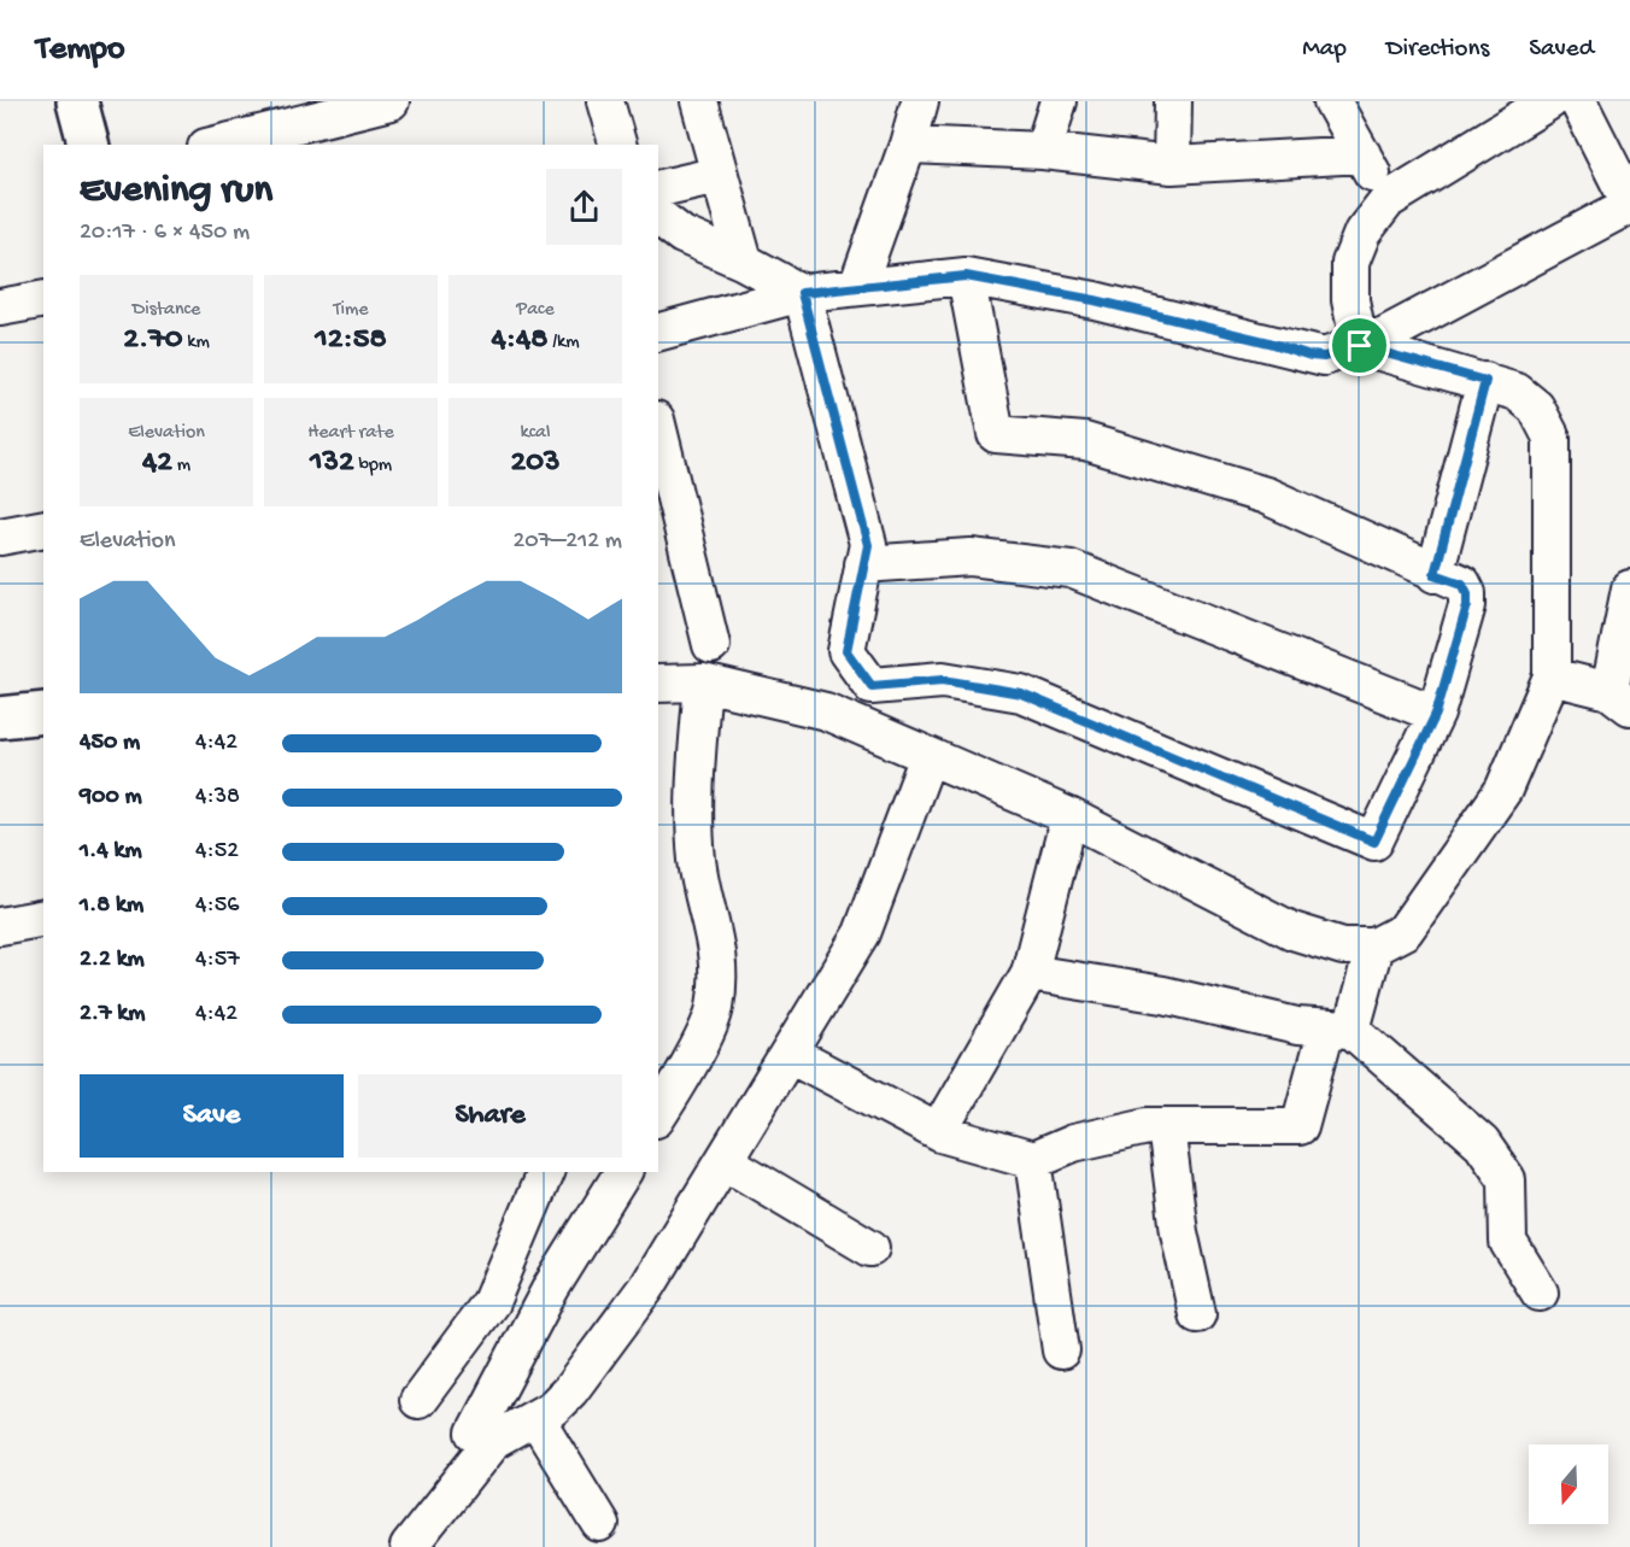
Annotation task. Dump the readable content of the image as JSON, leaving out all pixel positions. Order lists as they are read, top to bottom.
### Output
{
  "north": "bottom",
  "page": {
    "header": "Tempo",
    "nav": ["Map", "Directions", "Saved"],
    "heading": ["Evening run", "20:17 · 6 × 450 m"],
    "stats": [
      ["Distance", "2.70 km"],
      ["Time", "12:58"],
      ["Pace", "4:48 /km"],
      ["Elevation", "42 m"],
      ["Heart rate", "132 bpm"],
      ["kcal", "203"]
    ],
    "chart": ["Elevation", "207–212 m"],
    "list": [
      {
        "name": "450 m",
        "note": "4:42"
      },
      {
        "name": "900 m",
        "note": "4:38"
      },
      {
        "name": "1.4 km",
        "note": "4:52"
      },
      {
        "name": "1.8 km",
        "note": "4:56"
      },
      {
        "name": "2.2 km",
        "note": "4:57"
      },
      {
        "name": "2.7 km",
        "note": "4:42"
      }
    ],
    "buttons": ["Save", "Share"]
  }
}
